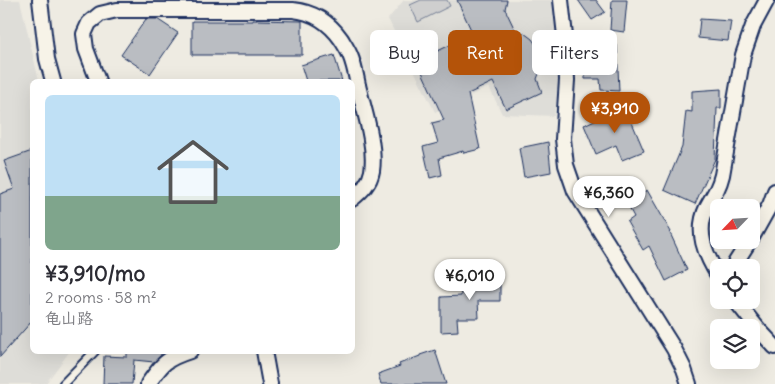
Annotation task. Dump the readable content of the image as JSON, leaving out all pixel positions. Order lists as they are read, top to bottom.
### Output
{
  "north": "bottom left",
  "page": {
    "chip": ["Buy", "Rent", "Filters"],
    "list": [
      {
        "name": "¥3,910/mo",
        "note": "2 rooms · 58 m² · 龟山路"
      }
    ],
    "price": ["¥3,910", "¥6,360", "¥6,010"]
  }
}
